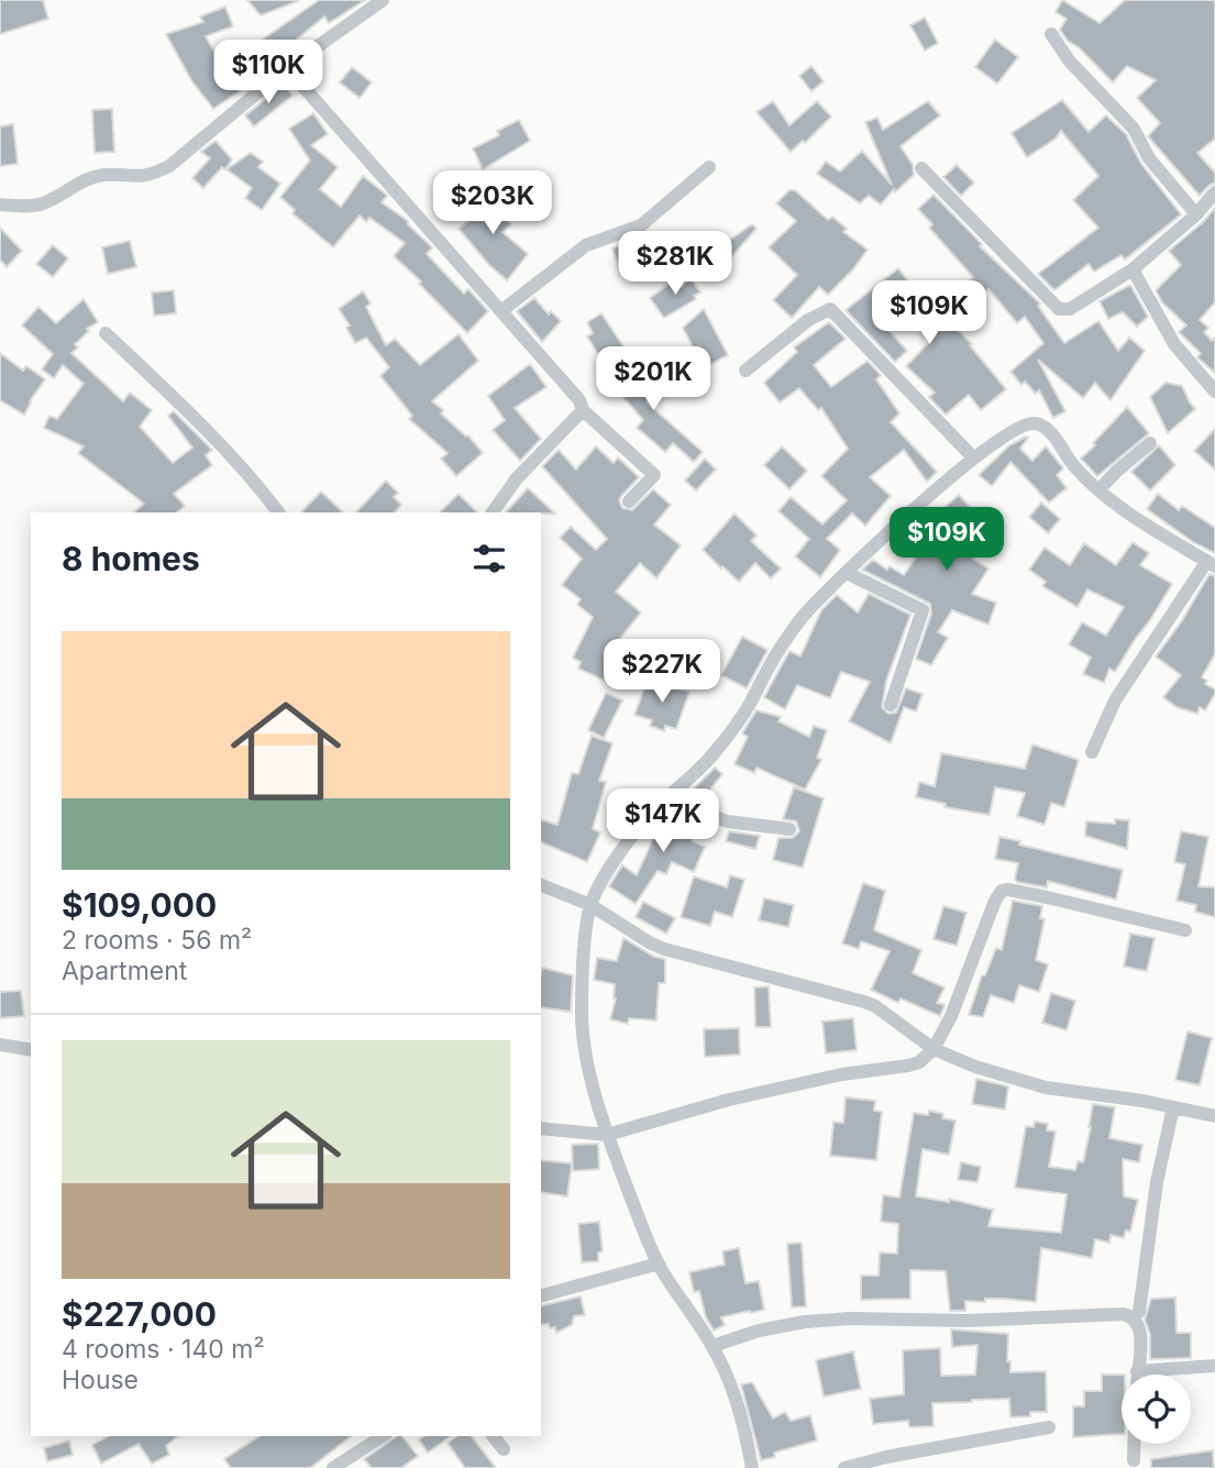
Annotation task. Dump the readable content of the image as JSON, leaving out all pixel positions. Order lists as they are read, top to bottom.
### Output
{
  "page": {
    "price": [
      "$110K",
      "$203K",
      "$281K",
      "$109K",
      "$201K",
      "$109K",
      "$227K",
      "$147K"
    ],
    "heading": "8 homes",
    "list": [
      {
        "name": "$109,000",
        "note": "2 rooms · 56 m² · Apartment"
      },
      {
        "name": "$227,000",
        "note": "4 rooms · 140 m² · House"
      }
    ]
  }
}
